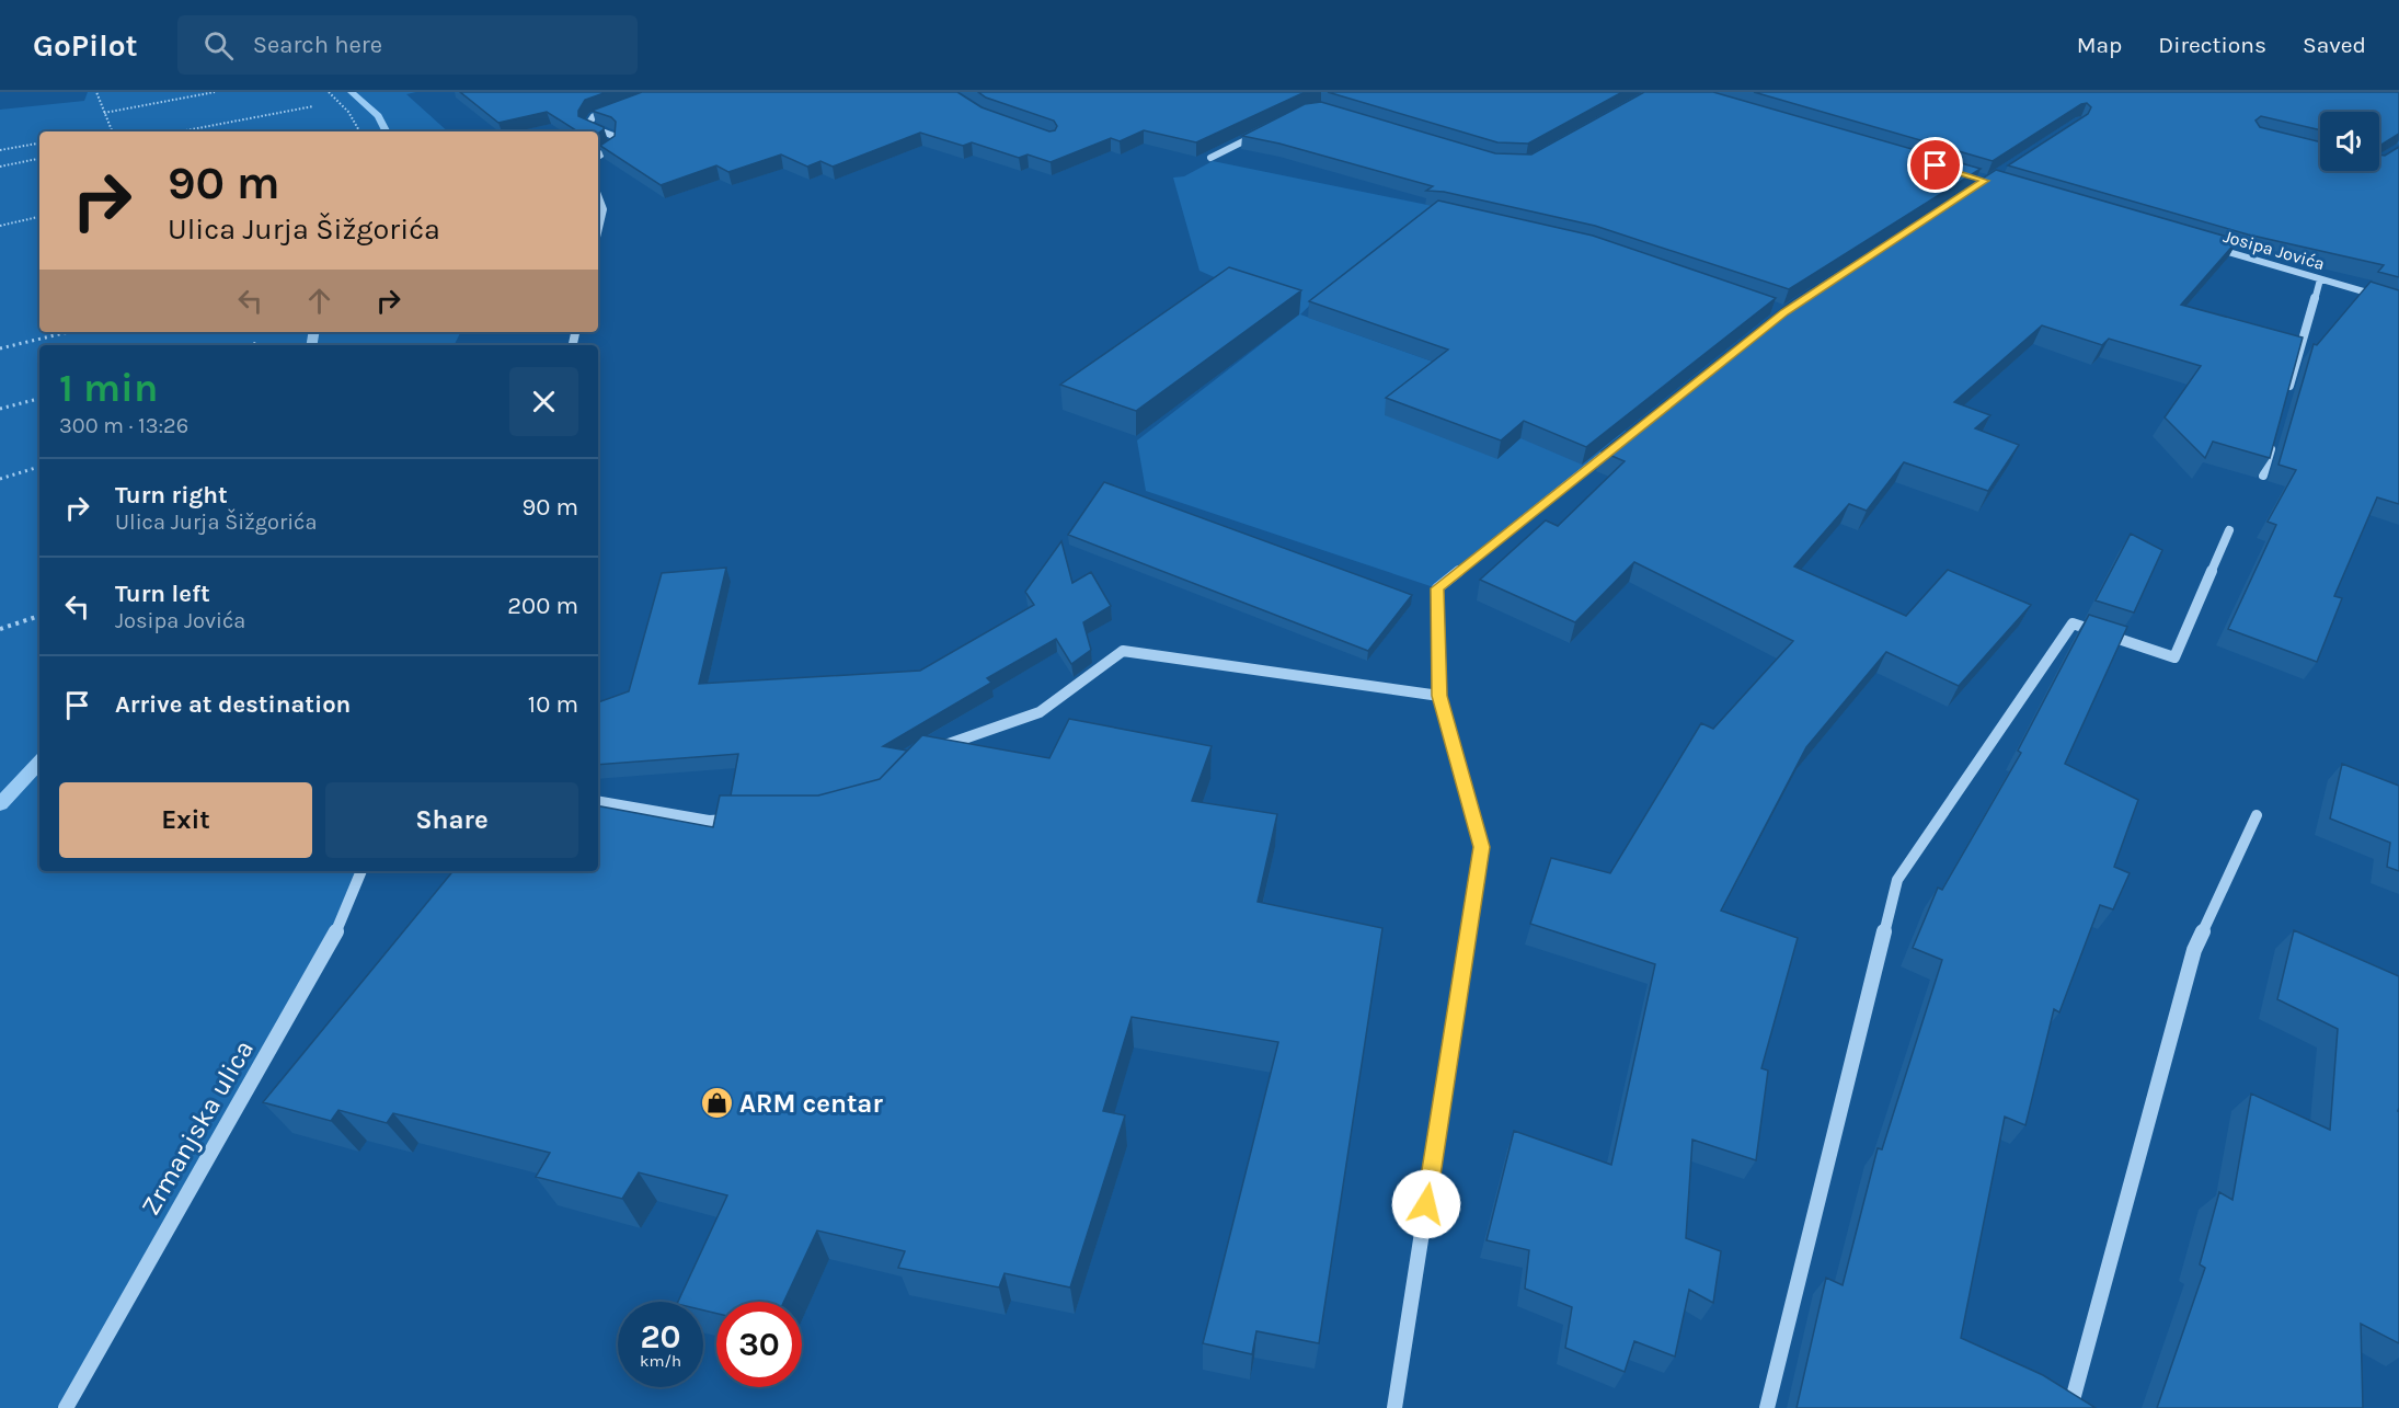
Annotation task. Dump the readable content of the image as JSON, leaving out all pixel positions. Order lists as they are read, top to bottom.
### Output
{
  "streets": {
    "street": ["Josipa Jovića", "Zrmanjska ulica"]
  },
  "places": {
    "shop": ["ARM centar"]
  },
  "page": {
    "header": "GoPilot",
    "search": "Search here",
    "nav": ["Map", "Directions", "Saved"],
    "turn": ["90 m", "Ulica Jurja Šižgorića"],
    "heading": ["1 min", "300 m · 13:26"],
    "list": [
      {
        "name": "Turn right",
        "note": "Ulica Jurja Šižgorića",
        "value": "90 m"
      },
      {
        "name": "Turn left",
        "note": "Josipa Jovića",
        "value": "200 m"
      },
      {
        "name": "Arrive at destination",
        "value": "10 m"
      }
    ],
    "buttons": ["Exit", "Share"],
    "speed": "20 km/h",
    "limit": "30"
  }
}
